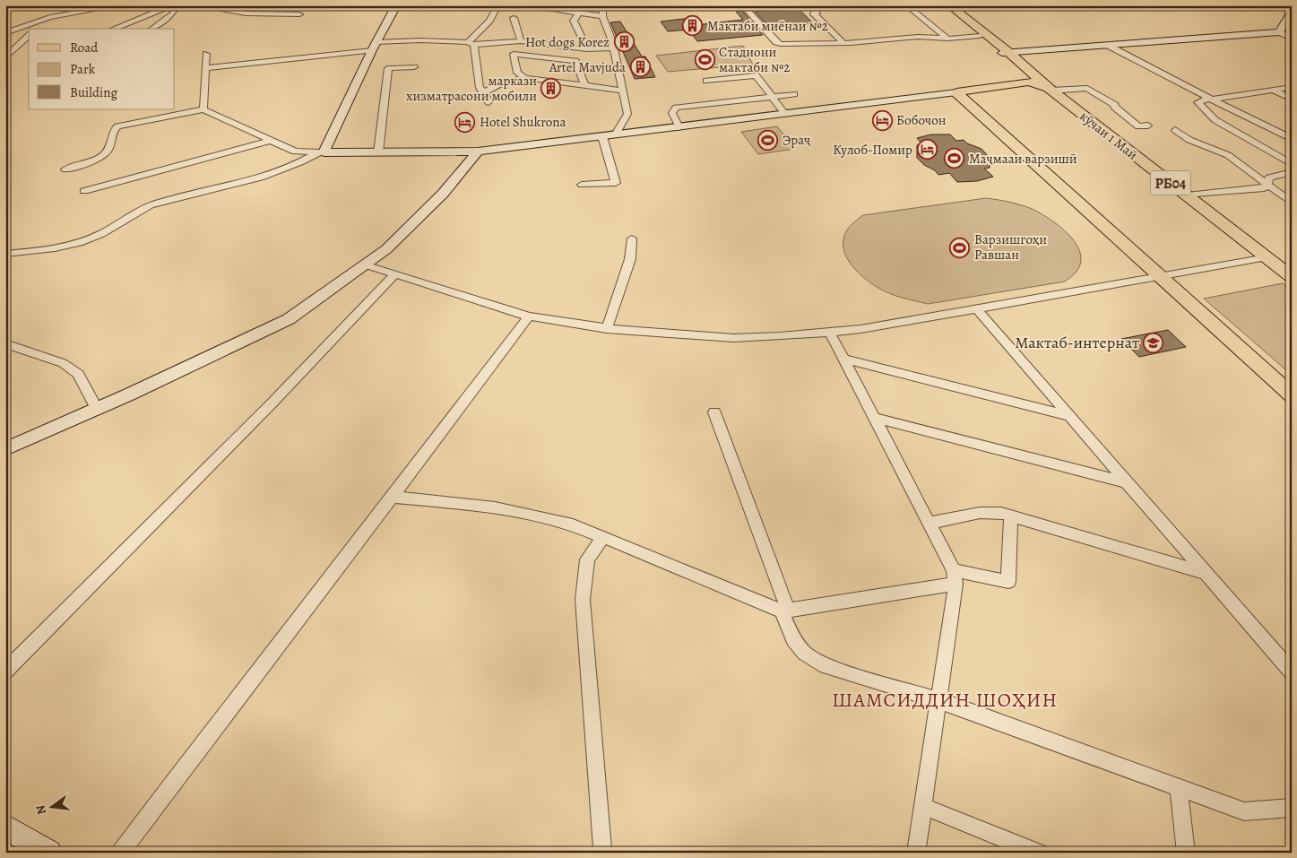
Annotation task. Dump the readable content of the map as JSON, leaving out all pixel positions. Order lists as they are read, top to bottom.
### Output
{
  "streets": {
    "main road": ["кӯчаи 1 Май", "РБ04"]
  },
  "crossings": [
    ["кӯчаи 1 Май", "РБ04"]
  ],
  "districts": ["ШАМСИДДИН ШОҲИН"],
  "places": {
    "building": [
      "Мактаби миёнаи №2",
      "Hot dogs Korez",
      "Artel Mavjuda",
      "маркази хизматрасони мобили"
    ],
    "sports": [
      "Стадиони мактаби №2",
      "Эраҷ",
      "Маҷмааи варзишӣ",
      "Варзишгоҳи Равшан"
    ],
    "hotel": ["Бобочон", "Hotel Shukrona", "Кулоб-Помир"],
    "school or university": ["Мактаб-интернат"]
  },
  "legend": ["Road", "Park", "Building"],
  "north": "left"
}
